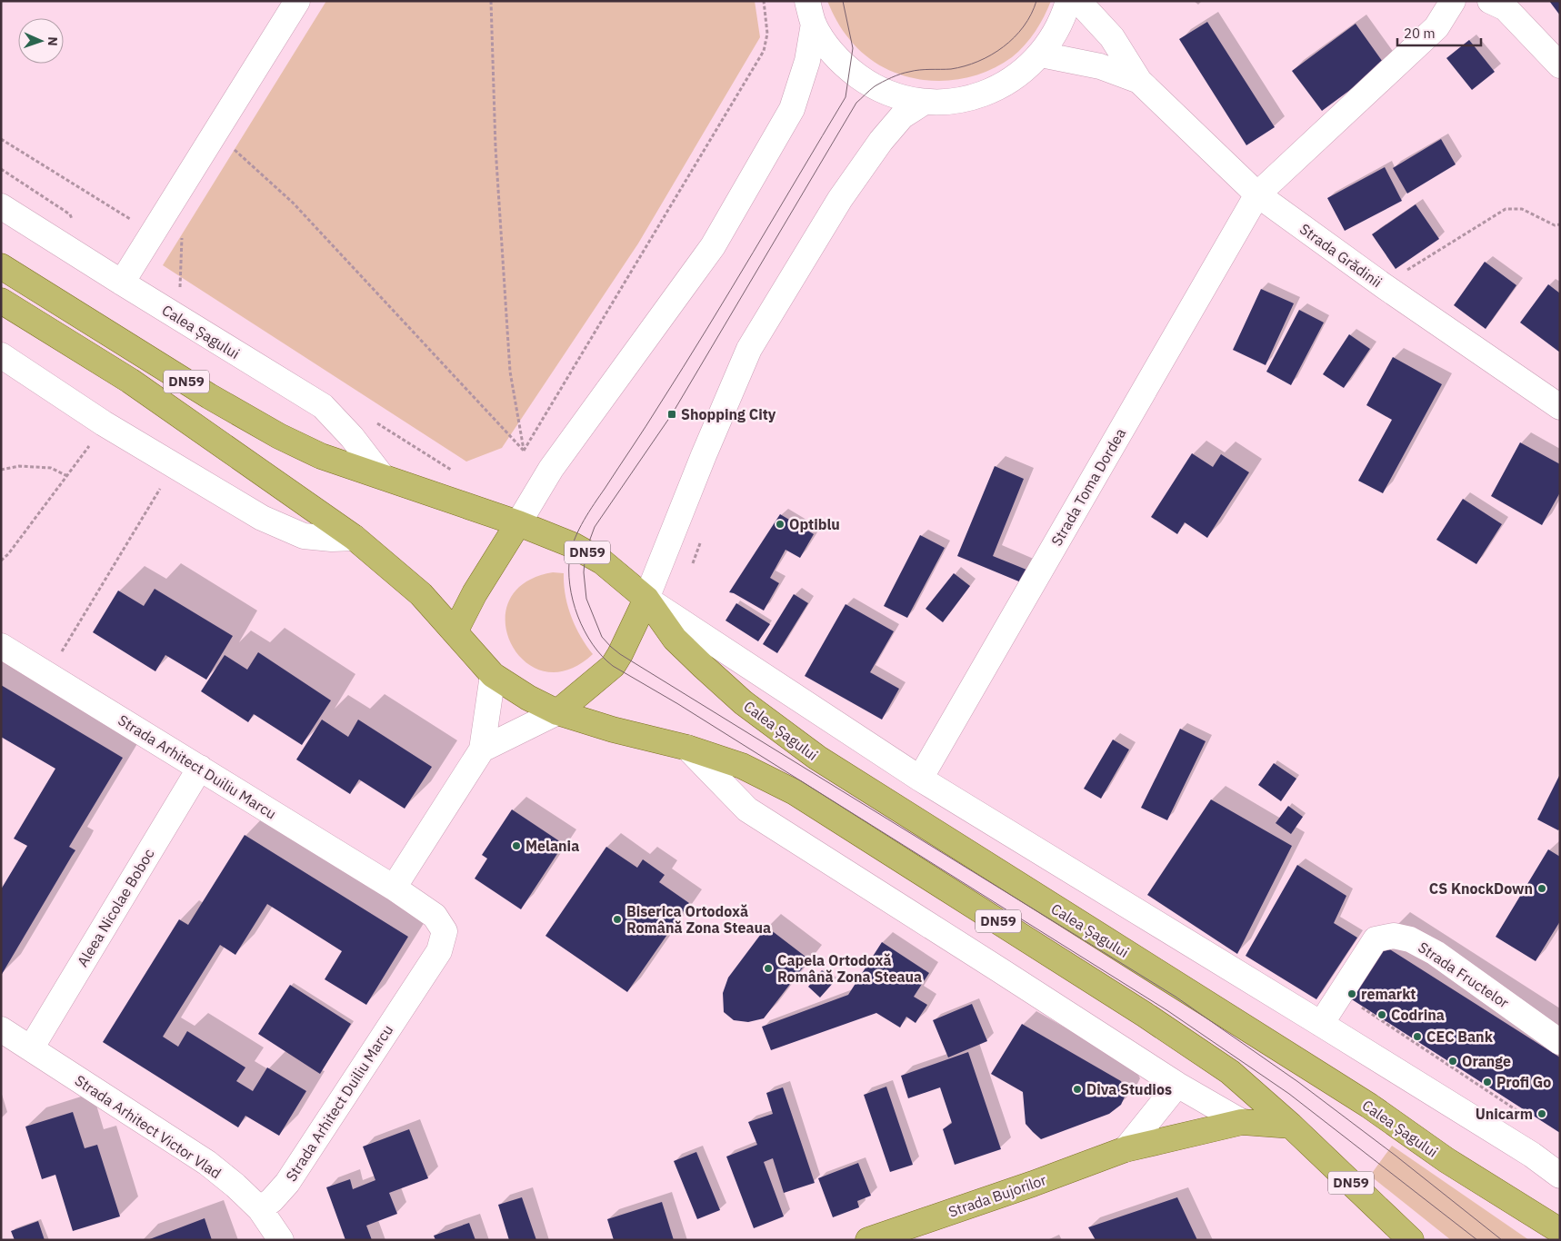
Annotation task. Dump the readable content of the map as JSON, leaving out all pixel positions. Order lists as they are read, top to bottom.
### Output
{
  "streets": {
    "main road": ["Calea Șagului", "DN59", "Strada Bujorilor"],
    "street": [
      "Strada Grădinii",
      "Strada Toma Dordea",
      "Strada Arhitect Duiliu Marcu",
      "Aleea Nicolae Boboc",
      "Strada Fructelor",
      "Strada Arhitect Victor Vlad"
    ]
  },
  "crossings": [
    ["Strada Grădinii", "Strada Toma Dordea"],
    ["Calea Șagului", "Strada Toma Dordea"],
    ["Calea Șagului", "Strada Fructelor"],
    ["DN59", "Strada Bujorilor"],
    ["Strada Arhitect Duiliu Marcu", "Aleea Nicolae Boboc"],
    ["Strada Arhitect Duiliu Marcu", "Strada Arhitect Victor Vlad"],
    ["Aleea Nicolae Boboc", "Strada Arhitect Victor Vlad"]
  ],
  "places": {
    "transit": ["Shopping City"],
    "other": [
      "Optiblu",
      "Melania",
      "CS KnockDown",
      "Biserica Ortodoxă Română Zona Steaua",
      "Capela Ortodoxă Română Zona Steaua",
      "remarkt",
      "Codrina",
      "CEC Bank",
      "Orange",
      "Profi Go",
      "Diva Studios",
      "Unicarm"
    ]
  },
  "scale_bar": "20 m",
  "north": "right"
}
